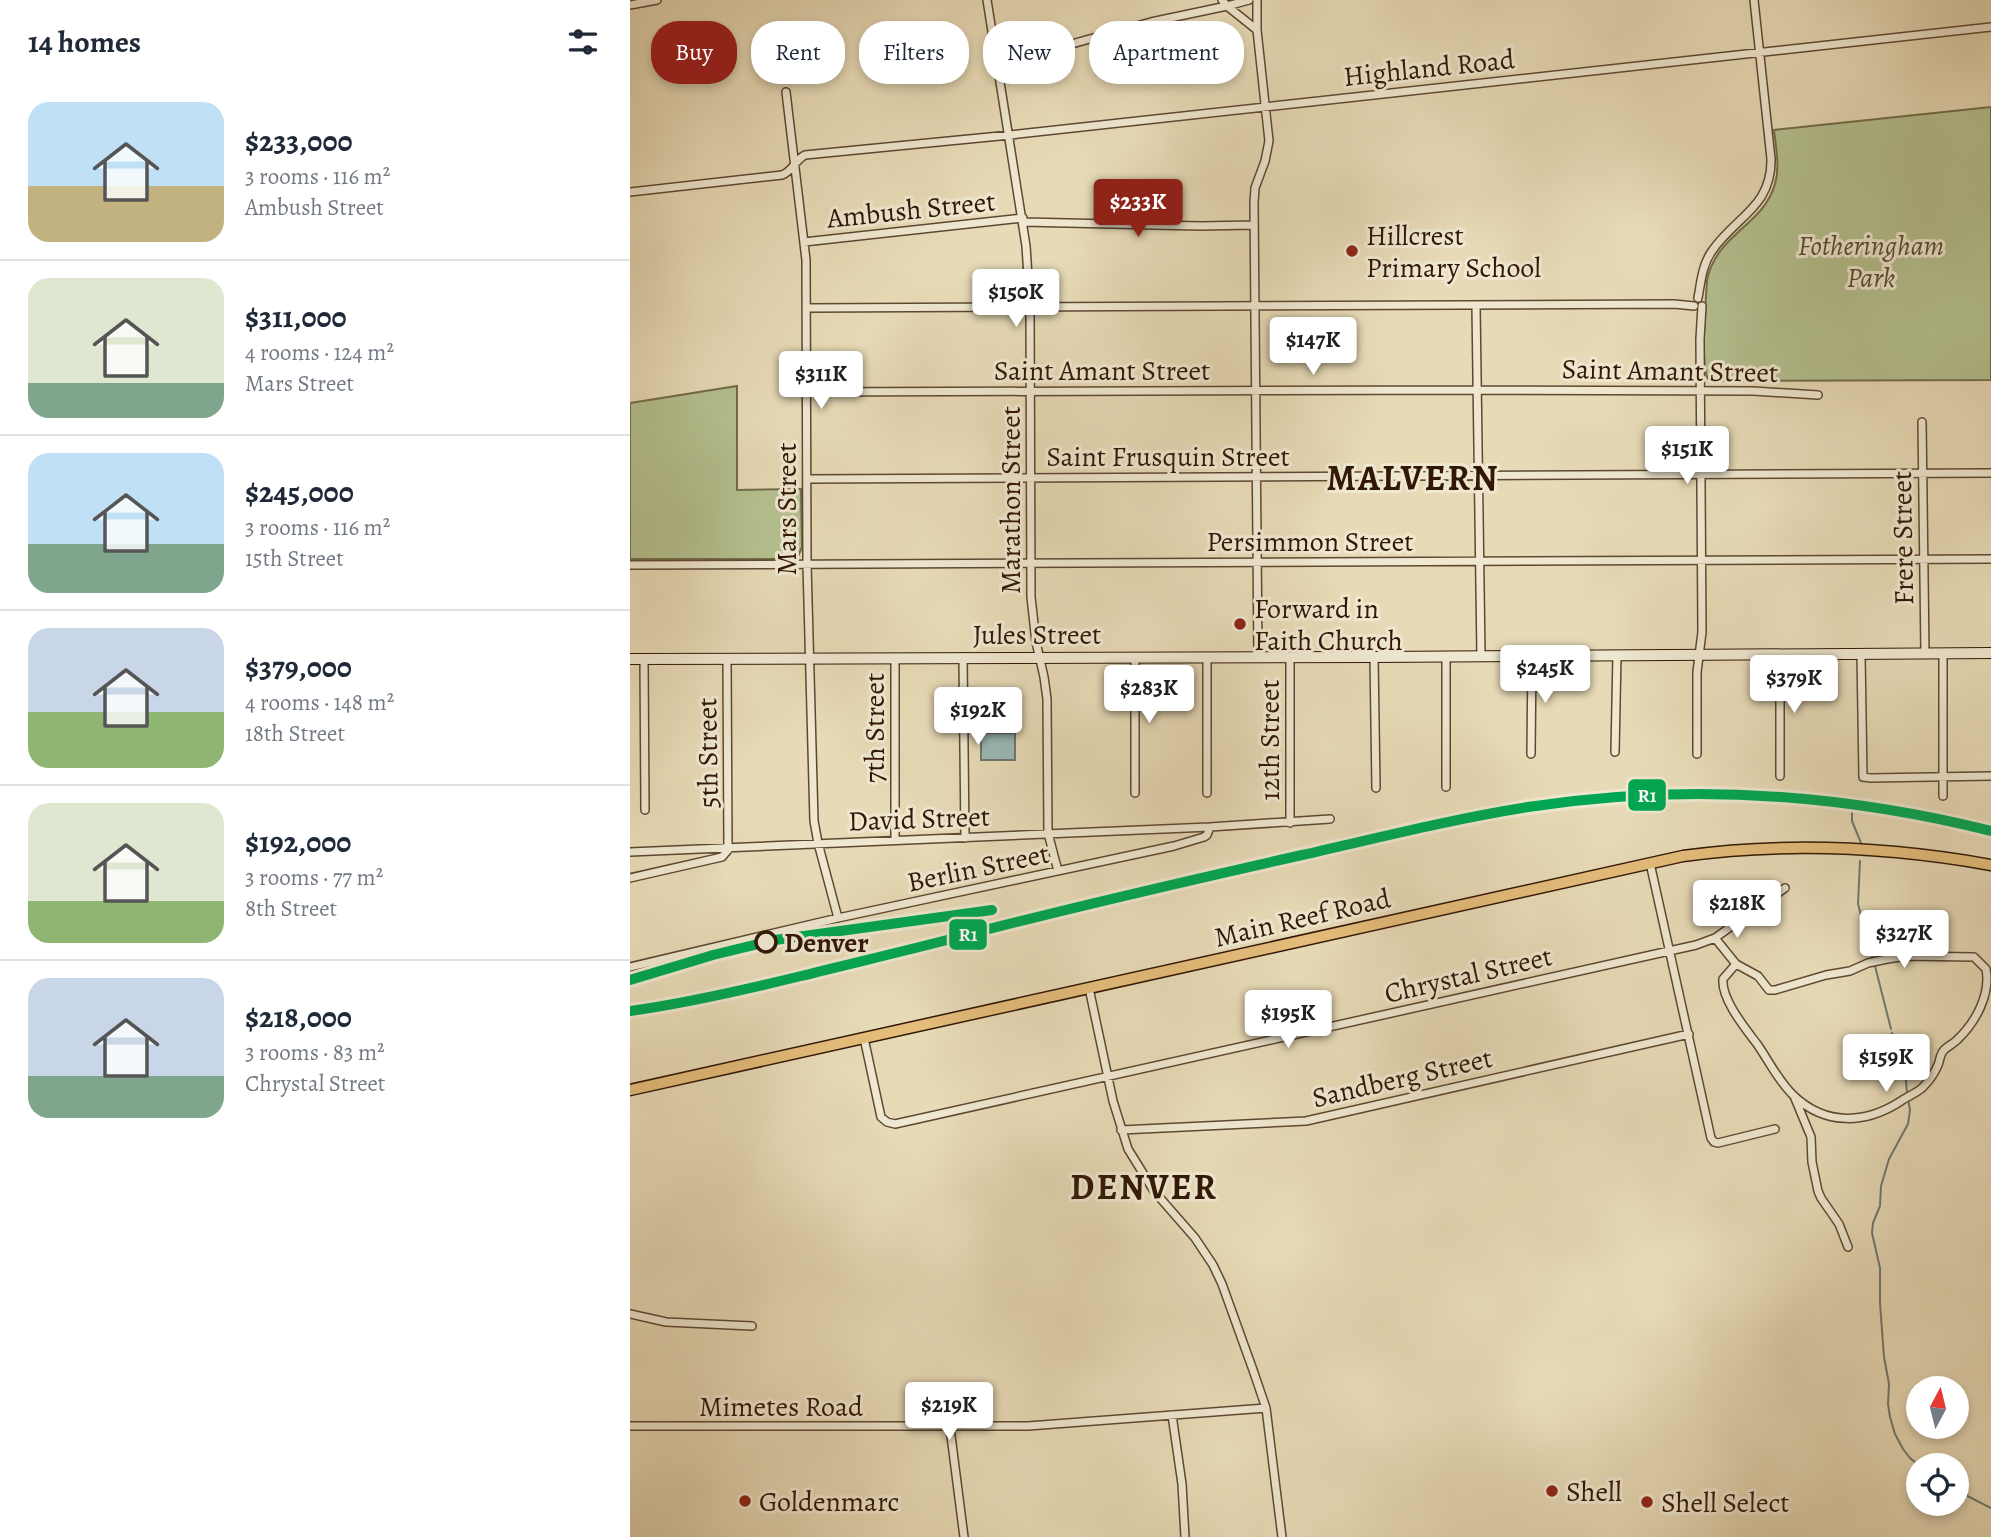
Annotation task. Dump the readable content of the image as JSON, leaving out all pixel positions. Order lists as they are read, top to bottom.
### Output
{
  "streets": {
    "main road": ["Jules Street", "Main Reef Road"],
    "street": [
      "Highland Road",
      "Ambush Street",
      "Saint Amant Street",
      "Saint Frusquin Street",
      "Marathon Street",
      "Mars Street",
      "Frere Street",
      "Persimmon Street",
      "7th Street",
      "12th Street",
      "5th Street",
      "David Street",
      "Berlin Street",
      "Chrystal Street",
      "Sandberg Street",
      "Mimetes Road"
    ]
  },
  "crossings": [
    ["Highland Road", "Marathon Street"],
    ["Highland Road", "Mars Street"],
    ["Ambush Street", "Marathon Street"],
    ["Ambush Street", "Mars Street"],
    ["Saint Amant Street", "Marathon Street"],
    ["Saint Amant Street", "Mars Street"],
    ["Saint Frusquin Street", "Marathon Street"],
    ["Saint Frusquin Street", "Mars Street"],
    ["Saint Frusquin Street", "Frere Street"],
    ["Marathon Street", "Persimmon Street"],
    ["Marathon Street", "Jules Street"],
    ["Marathon Street", "David Street"],
    ["Marathon Street", "Berlin Street"],
    ["Mars Street", "Persimmon Street"],
    ["Mars Street", "Jules Street"],
    ["Mars Street", "David Street"],
    ["Mars Street", "Berlin Street"],
    ["Frere Street", "Persimmon Street"],
    ["Frere Street", "Jules Street"],
    ["Jules Street", "7th Street"],
    ["Jules Street", "12th Street"],
    ["Jules Street", "5th Street"],
    ["7th Street", "David Street"],
    ["12th Street", "Berlin Street"],
    ["5th Street", "David Street"],
    ["David Street", "Berlin Street"],
    ["Main Reef Road", "Chrystal Street"]
  ],
  "districts": ["MALVERN", "DENVER"],
  "parks": ["Fotheringham Park"],
  "places": [
    "Hillcrest Primary School",
    "Forward in Faith Church",
    "Denver",
    "Shell",
    "Goldenmarc",
    "Shell Select"
  ],
  "lines": ["transit line R1"],
  "north": "top",
  "page": {
    "heading": "14 homes",
    "chip": [
      "Buy",
      "Rent",
      "Filters",
      "New",
      "Apartment"
    ],
    "list": [
      {
        "name": "$233,000",
        "note": "3 rooms · 116 m² · Ambush Street"
      },
      {
        "name": "$311,000",
        "note": "4 rooms · 124 m² · Mars Street"
      },
      {
        "name": "$245,000",
        "note": "3 rooms · 116 m² · 15th Street"
      },
      {
        "name": "$379,000",
        "note": "4 rooms · 148 m² · 18th Street"
      },
      {
        "name": "$192,000",
        "note": "3 rooms · 77 m² · 8th Street"
      },
      {
        "name": "$218,000",
        "note": "3 rooms · 83 m² · Chrystal Street"
      }
    ],
    "price": [
      "$233K",
      "$150K",
      "$147K",
      "$311K",
      "$151K",
      "$245K",
      "$379K",
      "$283K",
      "$192K",
      "$218K",
      "$327K",
      "$195K",
      "$159K",
      "$219K"
    ]
  }
}
